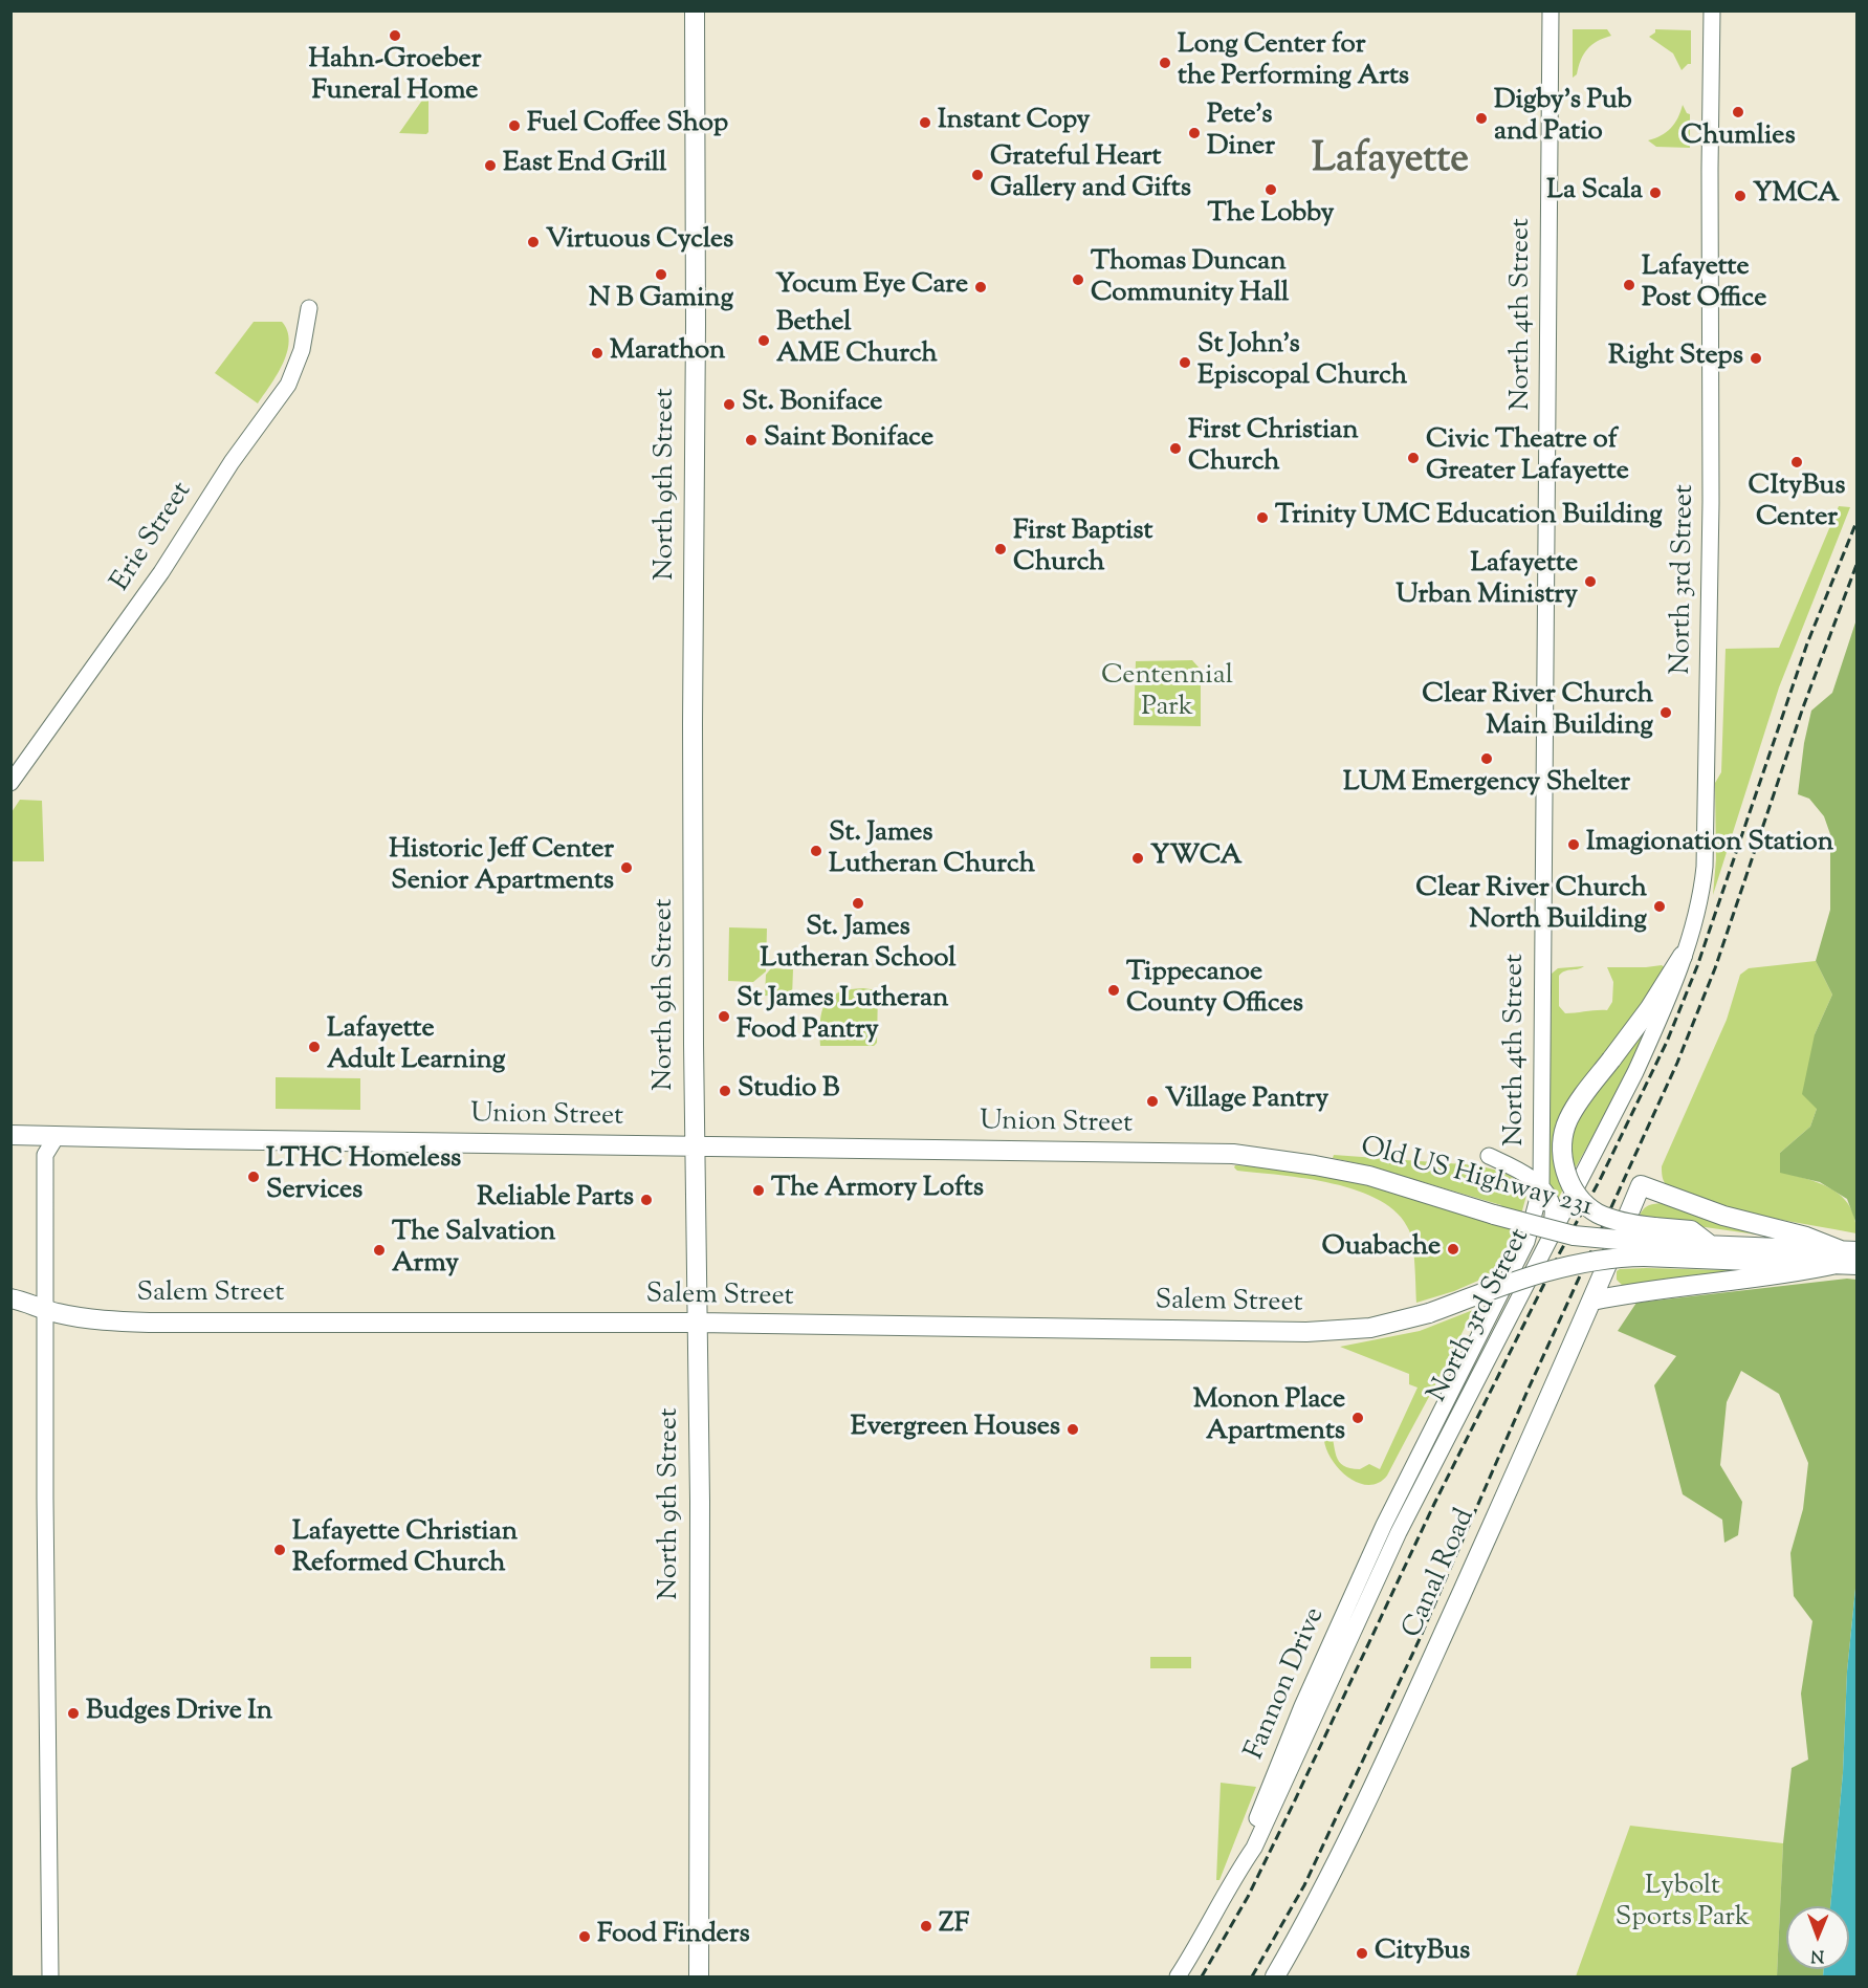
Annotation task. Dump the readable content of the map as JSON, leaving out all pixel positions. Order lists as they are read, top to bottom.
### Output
{
  "streets": {
    "main road": [
      "North 9th Street",
      "Union Street",
      "Old US Highway 231",
      "Salem Street",
      "Canal Road"
    ],
    "street": [
      "North 4th Street",
      "Erie Street",
      "North 3rd Street",
      "Fannon Drive"
    ]
  },
  "crossings": [
    ["North 4th Street", "North 3rd Street"],
    ["North 4th Street", "Fannon Drive"],
    ["North 9th Street", "Union Street"],
    ["North 9th Street", "Salem Street"],
    ["North 3rd Street", "Fannon Drive"],
    ["Union Street", "Old US Highway 231"],
    ["Old US Highway 231", "Salem Street"]
  ],
  "districts": ["Lafayette"],
  "parks": ["Centennial Park", "Lybolt Sports Park"],
  "places": [
    "Hahn-Groeber Funeral Home",
    "Long Center for the Performing Arts",
    "Chumlies",
    "Digby's Pub and Patio",
    "Instant Copy",
    "Fuel Coffee Shop",
    "Pete's Diner",
    "East End Grill",
    "Grateful Heart Gallery and Gifts",
    "The Lobby",
    "La Scala",
    "YMCA",
    "Virtuous Cycles",
    "N B Gaming",
    "Thomas Duncan Community Hall",
    "Lafayette Post Office",
    "Yocum Eye Care",
    "Bethel AME Church",
    "Marathon",
    "Right Steps",
    "St John's Episcopal Church",
    "St. Boniface",
    "Saint Boniface",
    "First Christian Church",
    "Civic Theatre of Greater Lafayette",
    "CItyBus Center",
    "Trinity UMC Education Building",
    "First Baptist Church",
    "Lafayette Urban Ministry",
    "Clear River Church Main Building",
    "LUM Emergency Shelter",
    "Imagionation Station",
    "St. James Lutheran Church",
    "YWCA",
    "Historic Jeff Center Senior Apartments",
    "St. James Lutheran School",
    "Clear River Church North Building",
    "Tippecanoe County Offices",
    "St James Lutheran Food Pantry",
    "Lafayette Adult Learning",
    "Studio B",
    "Village Pantry",
    "LTHC Homeless Services",
    "The Armory Lofts",
    "Reliable Parts",
    "Ouabache",
    "The Salvation Army",
    "Monon Place Apartments",
    "Evergreen Houses",
    "Lafayette Christian Reformed Church",
    "Budges Drive In",
    "ZF",
    "Food Finders",
    "CityBus"
  ],
  "north": "bottom"
}
